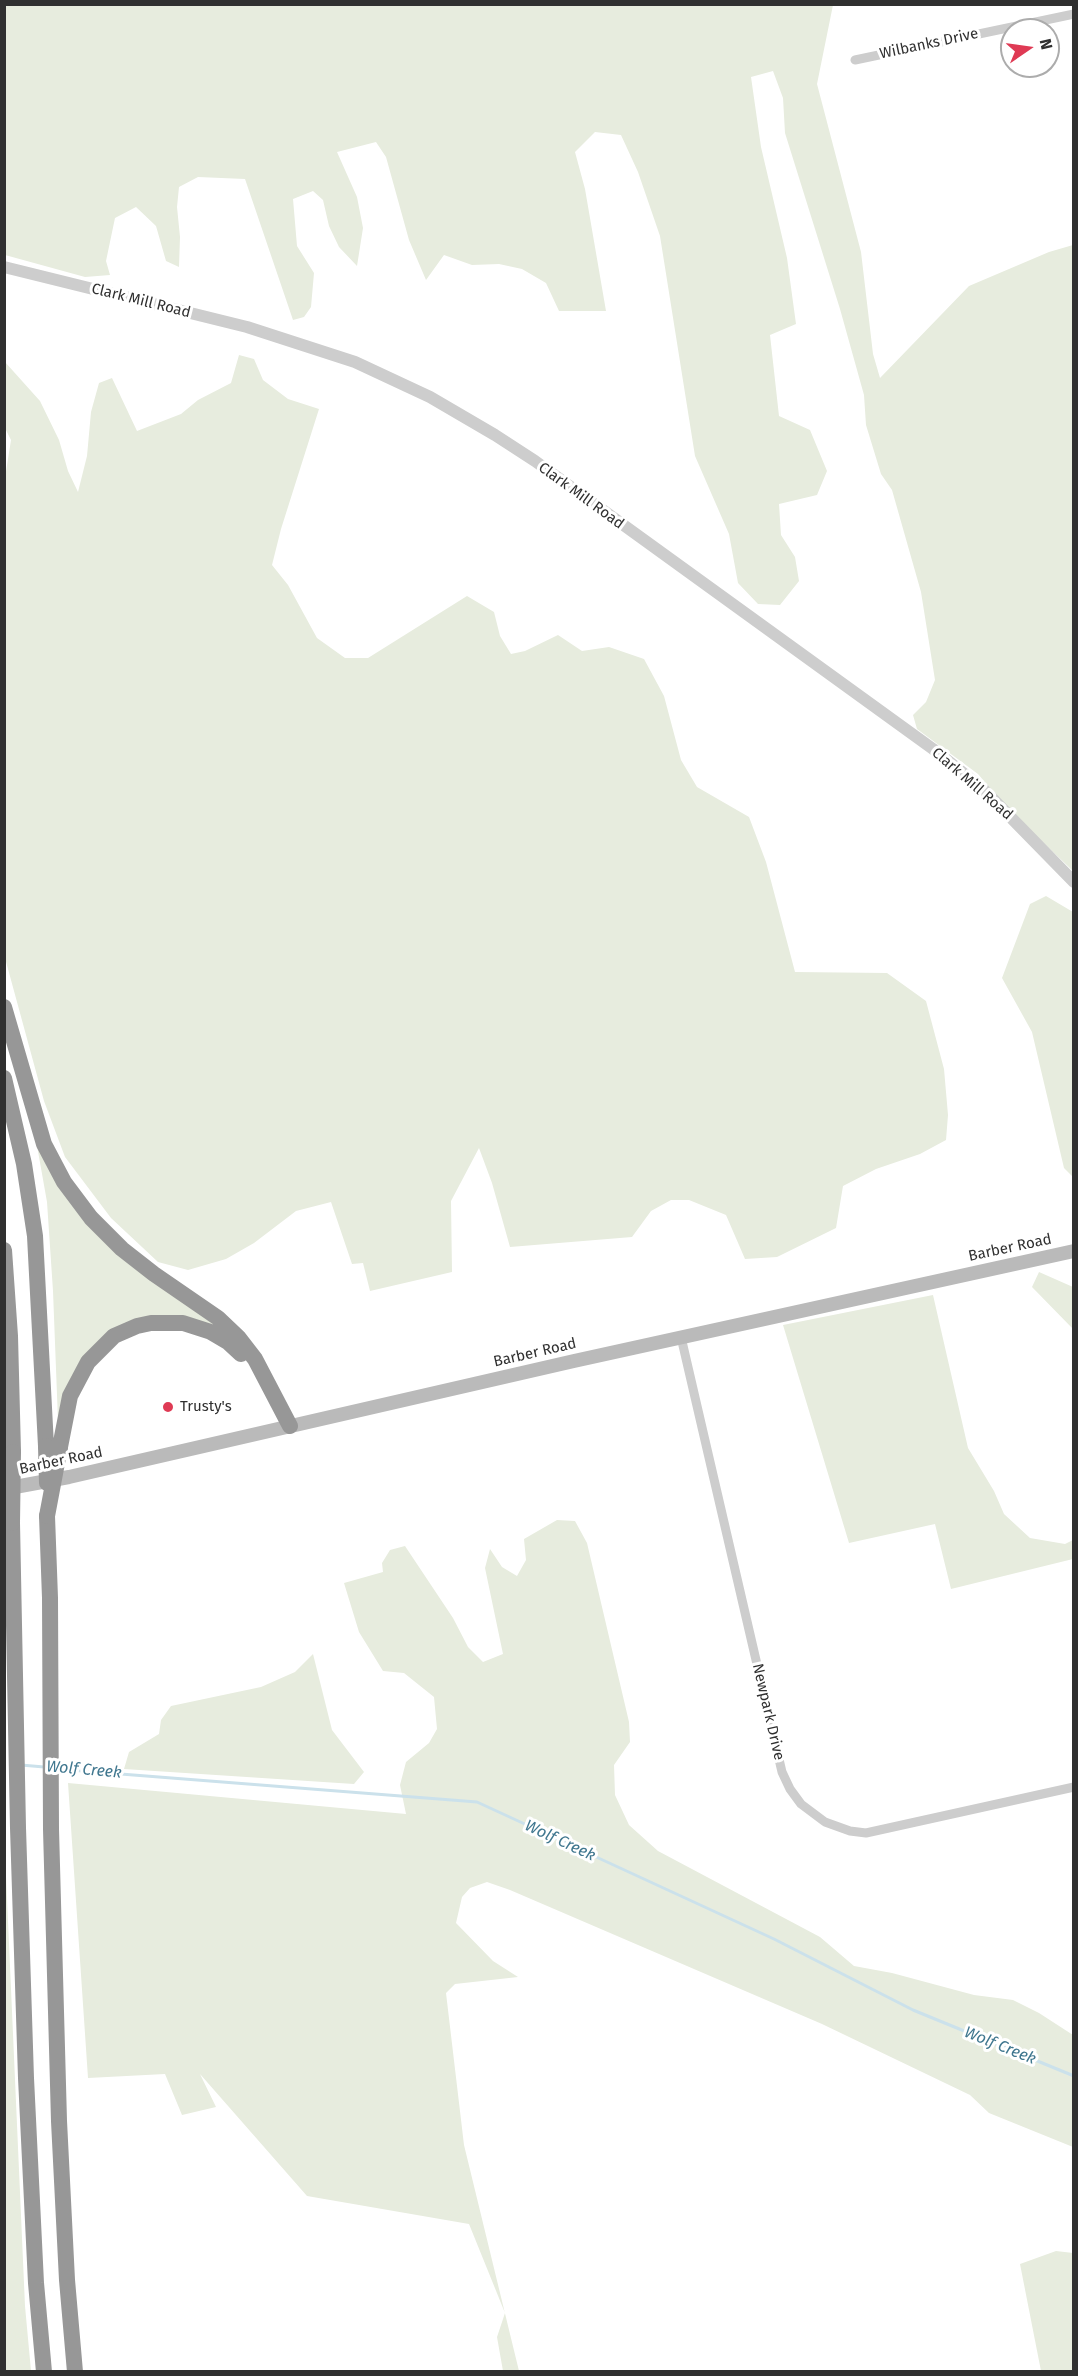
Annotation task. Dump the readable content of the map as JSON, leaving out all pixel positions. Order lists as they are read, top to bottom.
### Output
{
  "streets": {
    "main road": ["Barber Road"],
    "street": ["Wilbanks Drive", "Clark Mill Road", "Newpark Drive"]
  },
  "crossings": [
    ["Barber Road", "Newpark Drive"]
  ],
  "water": ["Wolf Creek"],
  "places": ["Trusty's"],
  "north": "right"
}
